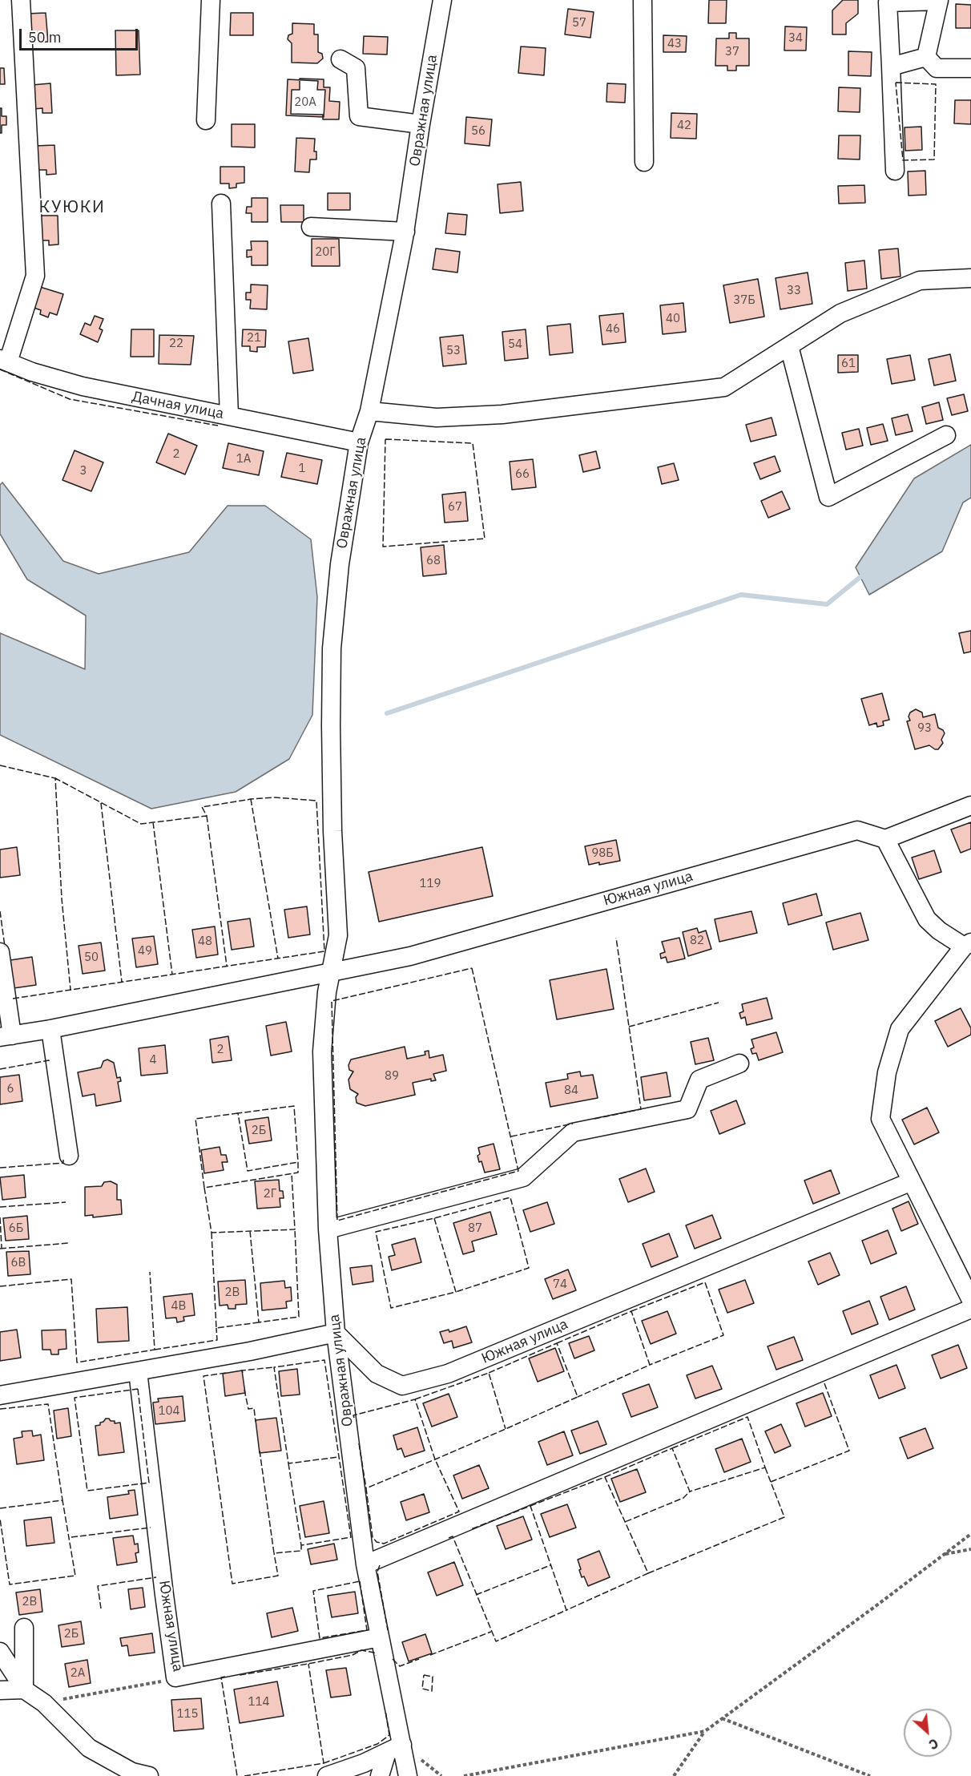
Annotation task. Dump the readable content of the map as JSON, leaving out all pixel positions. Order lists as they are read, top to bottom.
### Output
{
  "streets": {
    "street": ["Овражная улица", "Дачная улица", "Южная улица"]
  },
  "crossings": [
    ["Овражная улица", "Дачная улица"],
    ["Овражная улица", "Южная улица"]
  ],
  "districts": ["КУЮКИ"],
  "house_numbers": [
    "57",
    "34",
    "43",
    "37",
    "20А",
    "42",
    "56",
    "20Г",
    "33",
    "37Б",
    "40",
    "46",
    "21",
    "22",
    "54",
    "53",
    "61",
    "2",
    "1А",
    "1",
    "3",
    "66",
    "67",
    "68",
    "93",
    "98Б",
    "119",
    "82",
    "48",
    "49",
    "50",
    "2",
    "4",
    "89",
    "6",
    "84",
    "2Б",
    "2Г",
    "6Б",
    "87",
    "6В",
    "74",
    "2В",
    "4В",
    "104",
    "2В",
    "2Б",
    "2А",
    "114",
    "115"
  ],
  "scale_bar": "50 m",
  "north": "bottom right"
}
